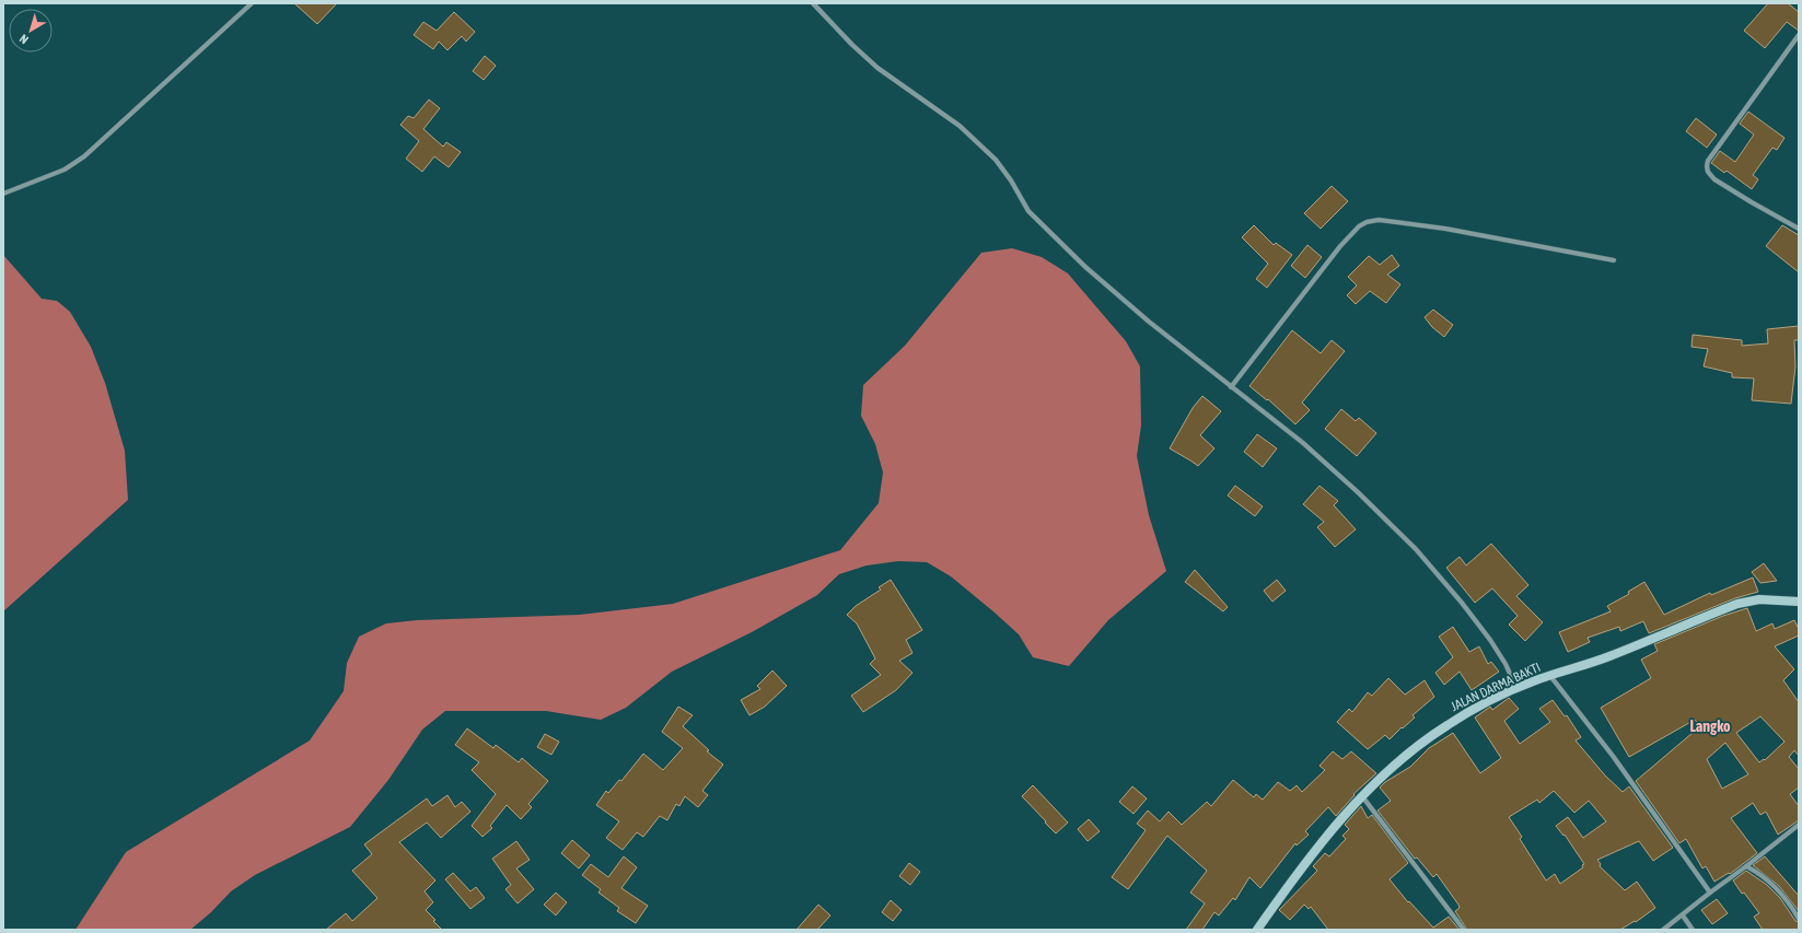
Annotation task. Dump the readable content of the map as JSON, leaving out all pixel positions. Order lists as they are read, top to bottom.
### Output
{
  "streets": {
    "street": ["JALAN DARMA BAKTI"]
  },
  "districts": ["Langko"],
  "north": "bottom left"
}
